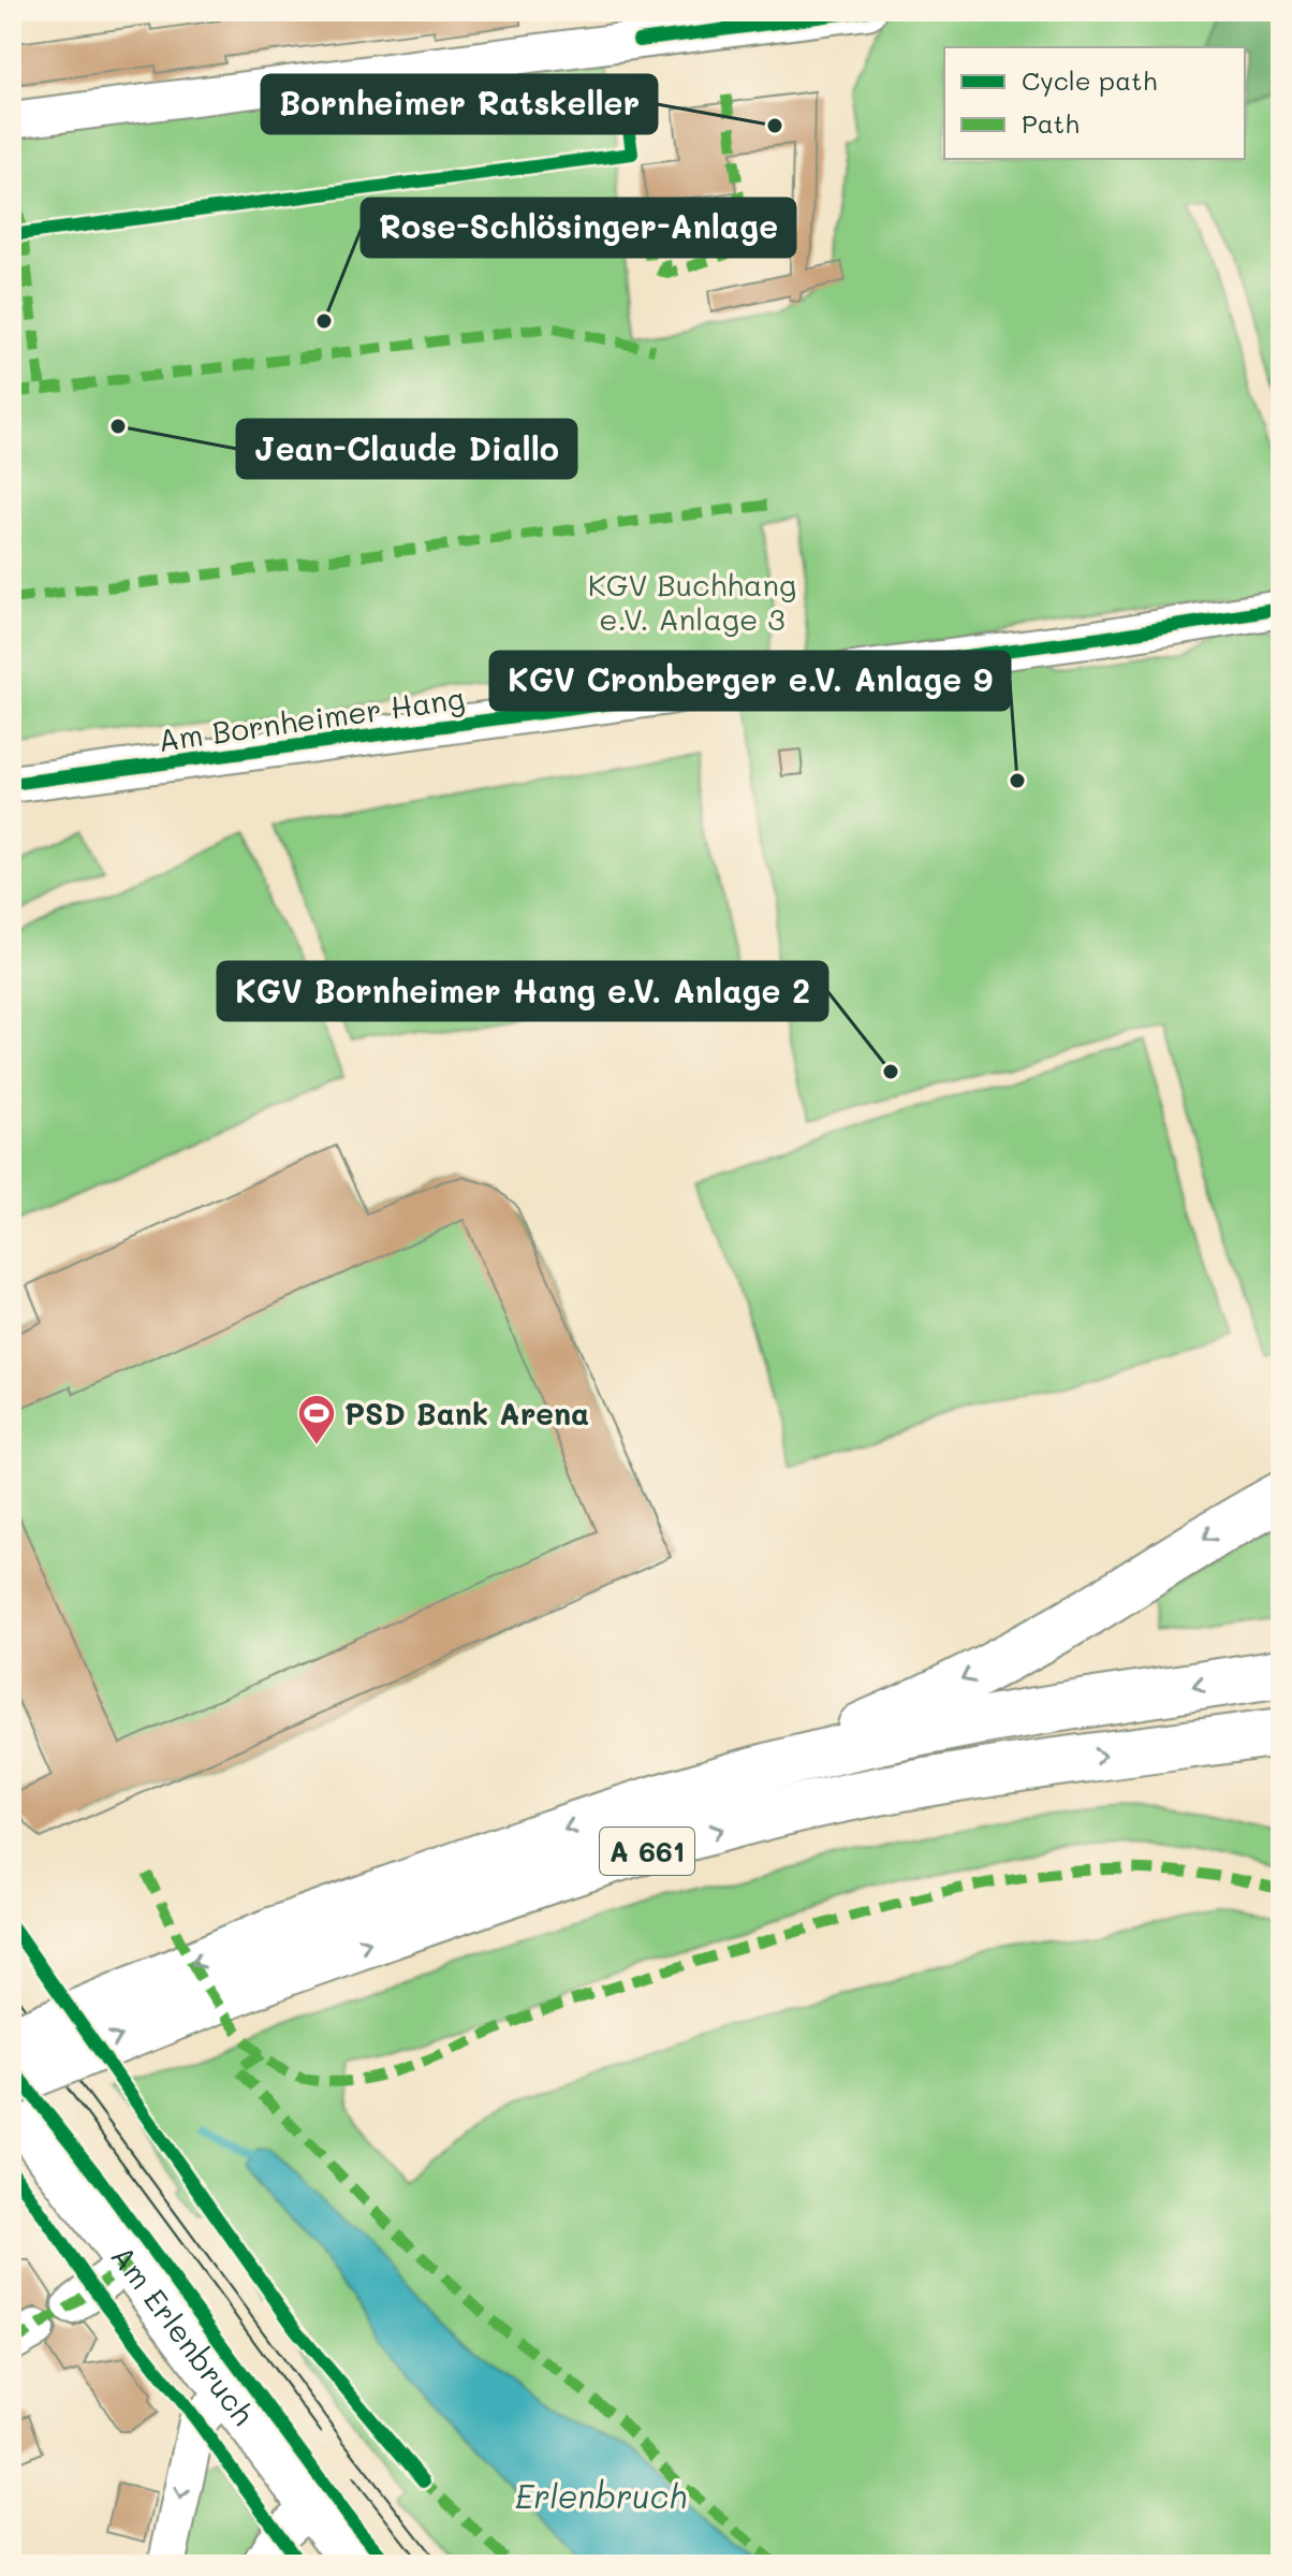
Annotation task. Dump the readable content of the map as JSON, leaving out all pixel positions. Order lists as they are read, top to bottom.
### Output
{
  "streets": {
    "highway": ["A 661"],
    "main road": ["Am Erlenbruch"],
    "street": ["Am Bornheimer Hang"]
  },
  "water": ["Erlenbruch"],
  "parks": ["KGV Buchhang e.V. Anlage 3"],
  "places": {
    "other": [
      "Bornheimer Ratskeller",
      "Rose-Schlösinger-Anlage",
      "Jean-Claude Diallo",
      "KGV Cronberger e.V. Anlage 9",
      "KGV Bornheimer Hang e.V. Anlage 2"
    ],
    "sports": ["PSD Bank Arena"]
  },
  "legend": ["Cycle path", "Path"]
}
